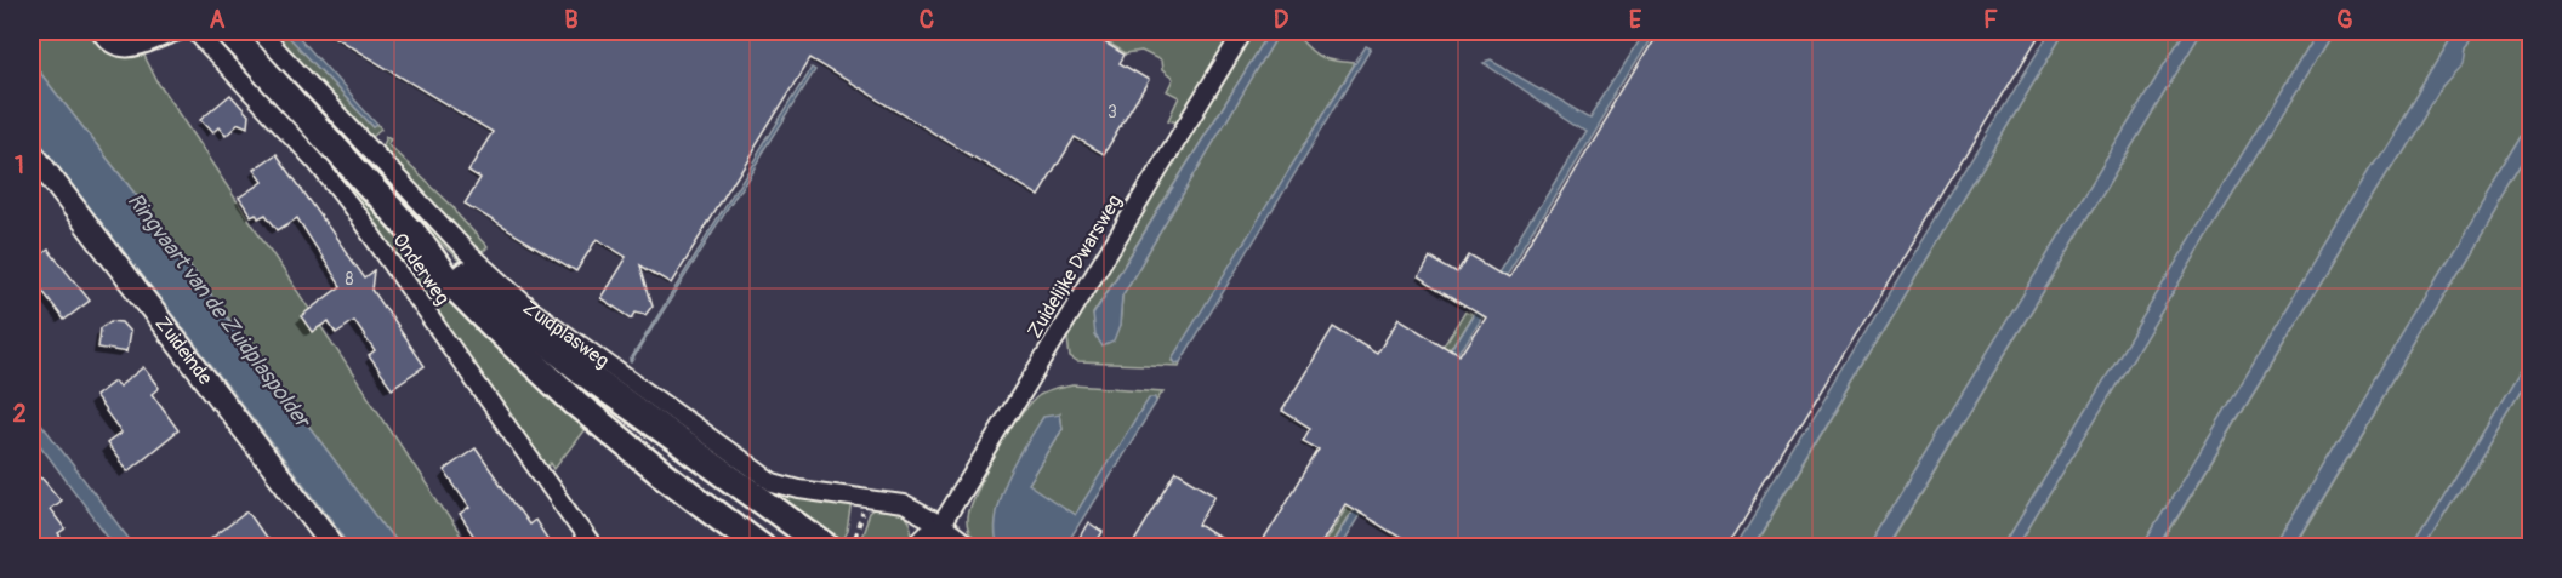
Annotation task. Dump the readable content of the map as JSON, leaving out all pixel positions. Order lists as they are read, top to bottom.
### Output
{
  "streets": {
    "main road": ["Zuidplasweg"],
    "street": ["Zuidelijke Dwarsweg", "Onderweg", "Zuideinde"]
  },
  "crossings": [
    ["Zuidelijke Dwarsweg", "Zuidplasweg"]
  ],
  "water": ["Ringvaart van de Zuidplaspolder"],
  "house_numbers": ["3", "8"],
  "grid": {
    "columns": [
      "A",
      "B",
      "C",
      "D",
      "E",
      "F",
      "G"
    ],
    "rows": ["1", "2"]
  }
}
